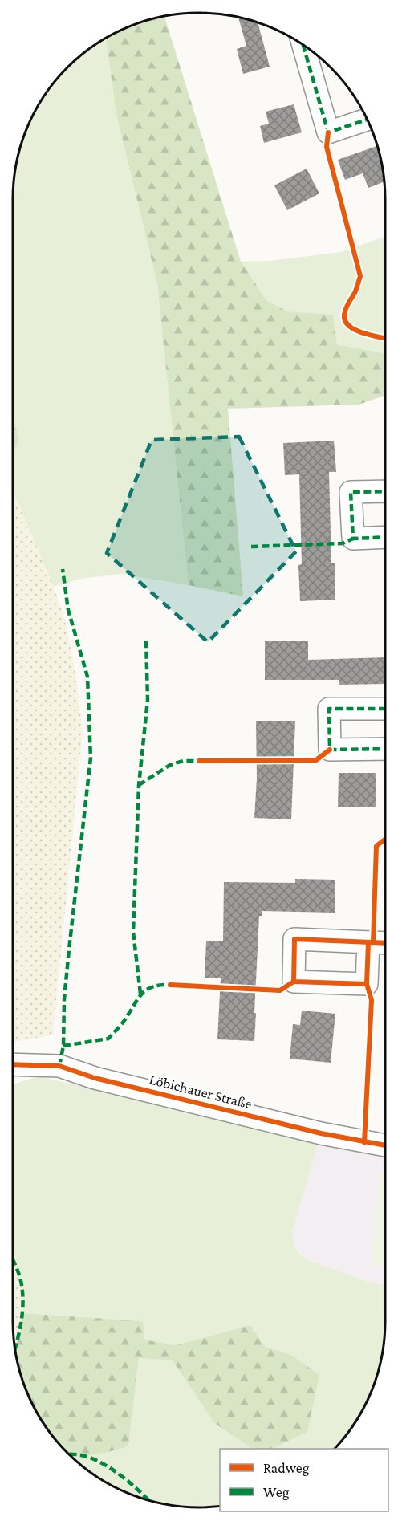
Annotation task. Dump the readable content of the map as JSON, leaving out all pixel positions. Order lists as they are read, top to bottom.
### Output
{
  "streets": {
    "street": ["Löbichauer Straße"]
  },
  "legend": ["Radweg", "Weg"]
}
